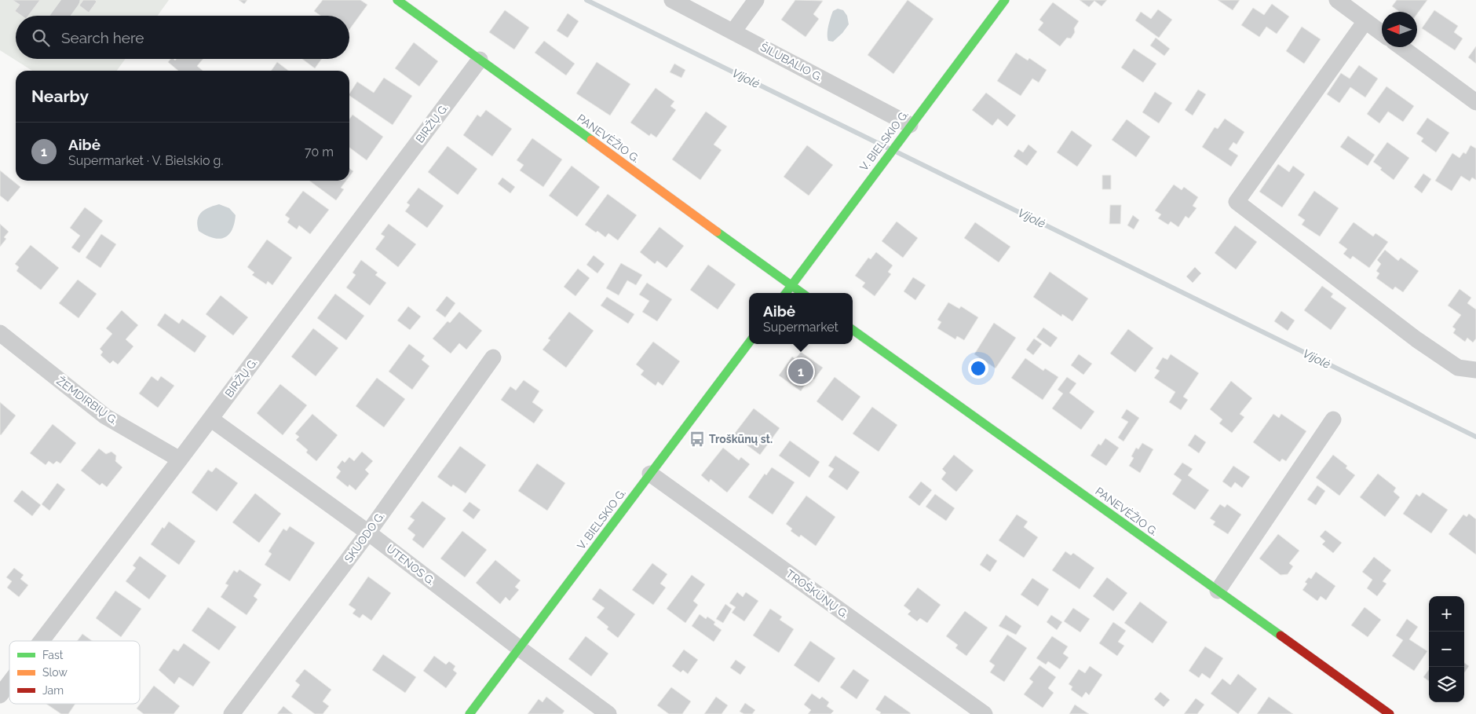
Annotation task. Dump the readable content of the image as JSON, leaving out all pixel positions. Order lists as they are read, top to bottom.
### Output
{
  "streets": {
    "street": [
      "ŠILUBALIO G.",
      "BIRŽŲ G.",
      "PANEVĖŽIO G.",
      "V. BIELSKIO G.",
      "ŽEMDIRBIŲ G.",
      "SKUODO G.",
      "UTENOS G.",
      "TROŠKŪNŲ G."
    ]
  },
  "crossings": [
    ["ŠILUBALIO G.", "V. BIELSKIO G."],
    ["BIRŽŲ G.", "PANEVĖŽIO G."],
    ["BIRŽŲ G.", "ŽEMDIRBIŲ G."],
    ["BIRŽŲ G.", "UTENOS G."],
    ["PANEVĖŽIO G.", "V. BIELSKIO G."],
    ["V. BIELSKIO G.", "UTENOS G."],
    ["V. BIELSKIO G.", "TROŠKŪNŲ G."],
    ["SKUODO G.", "UTENOS G."]
  ],
  "water": ["Vijolė"],
  "places": {
    "bus stop": ["Troškūnų st."]
  },
  "legend": ["Fast", "Slow", "Jam"],
  "north": "left",
  "page": {
    "search": "Search here",
    "heading": "Nearby",
    "list": [
      {
        "mark": "1",
        "name": "Aibė",
        "note": "Supermarket · V. Bielskio g.",
        "value": "70 m"
      }
    ],
    "popup": ["Aibė", "Supermarket"],
    "pins": "1",
    "map_buttons": ["+", "−"]
  }
}
